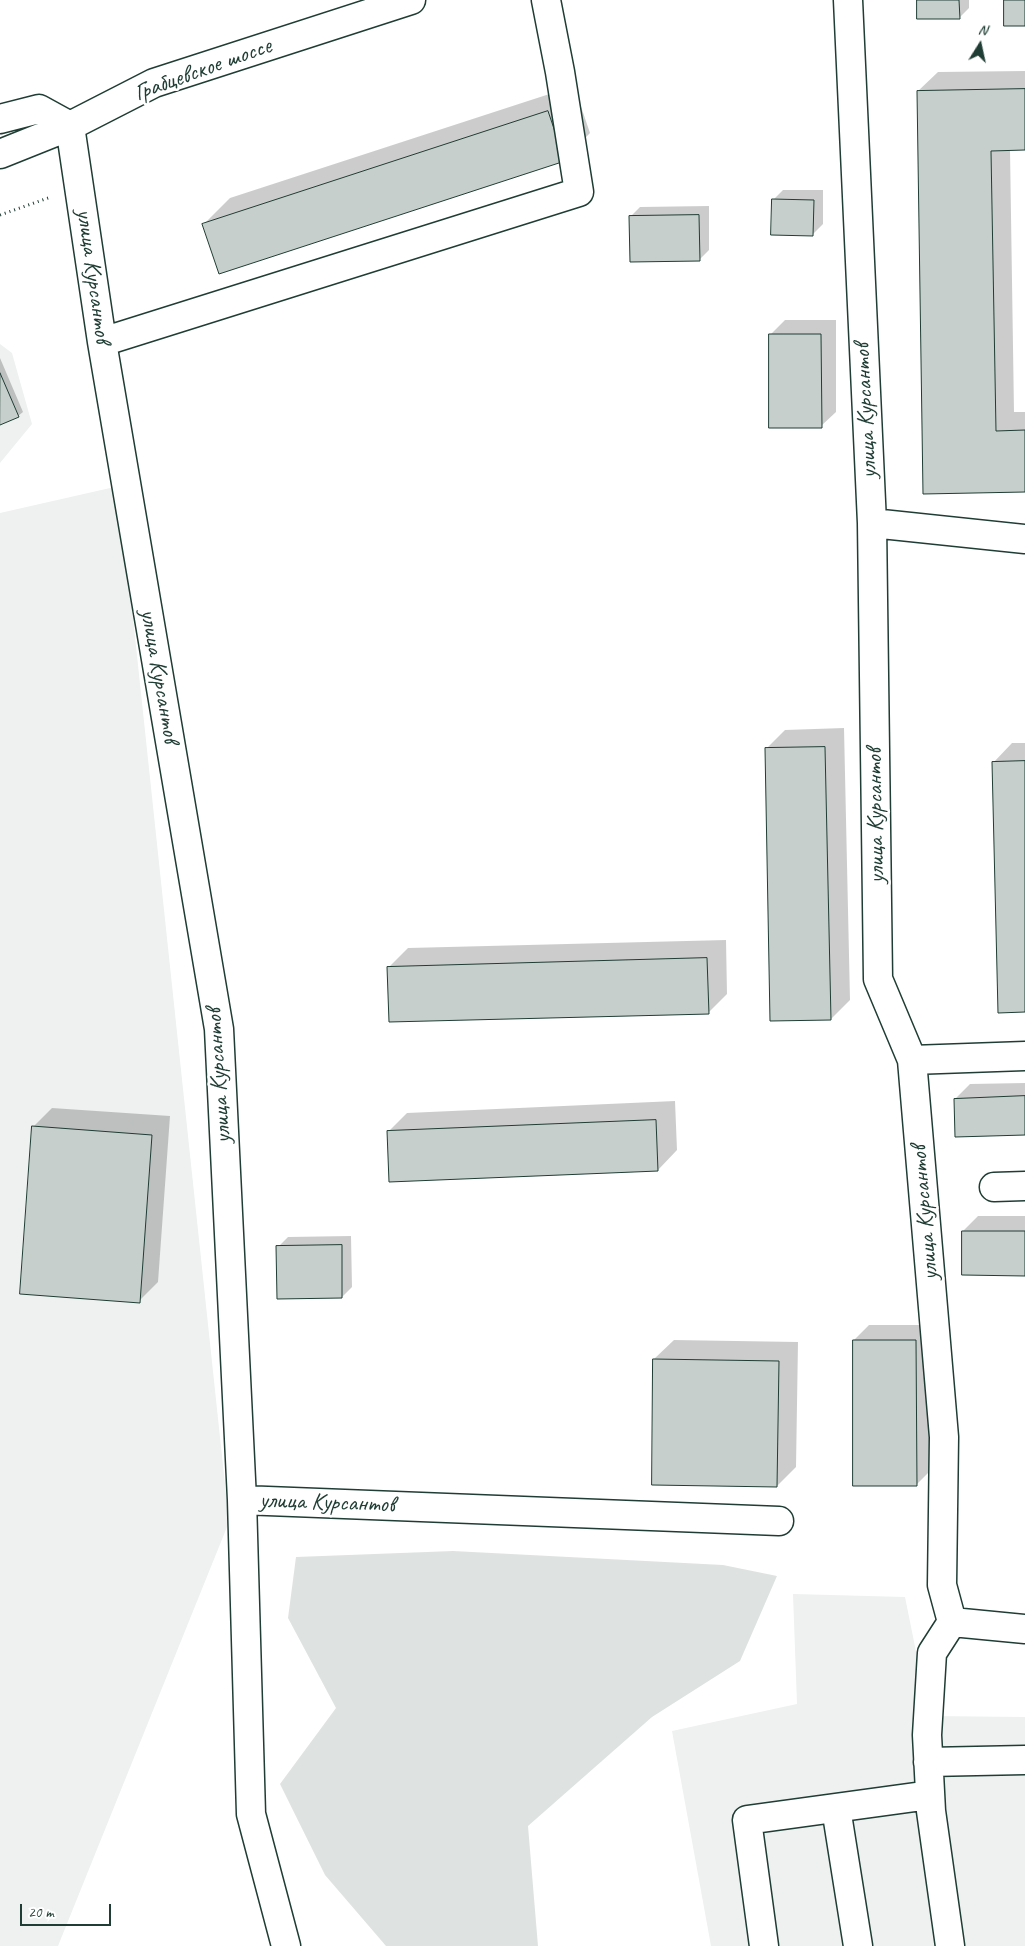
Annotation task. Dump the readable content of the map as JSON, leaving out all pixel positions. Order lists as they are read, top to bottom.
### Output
{
  "streets": {
    "street": ["Грабцевское шоссе", "улица Курсантов"]
  },
  "crossings": [
    ["Грабцевское шоссе", "улица Курсантов"]
  ],
  "scale_bar": "20 m",
  "north": "top"
}
